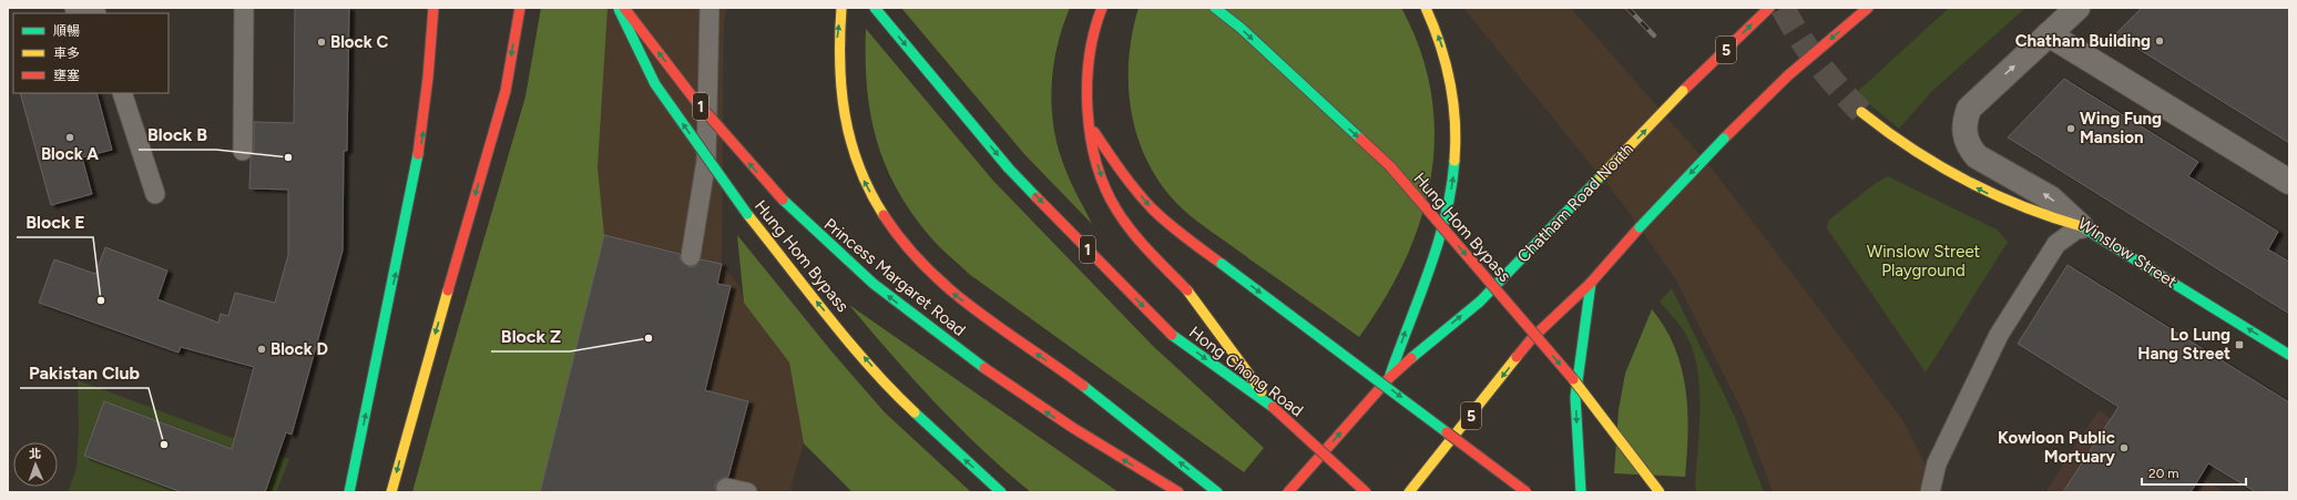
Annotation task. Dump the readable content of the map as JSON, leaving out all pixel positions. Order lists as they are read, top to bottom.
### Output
{
  "streets": {
    "main road": [
      "5",
      "1",
      "Chatham Road North",
      "Hung Hom Bypass",
      "Winslow Street",
      "Princess Margaret Road",
      "Hong Chong Road"
    ]
  },
  "parks": ["Winslow Street Playground"],
  "places": {
    "other": [
      "Chatham Building",
      "Block C",
      "Wing Fung Mansion",
      "Block A",
      "Block B",
      "Block E",
      "Block Z",
      "Block D",
      "Pakistan Club",
      "Kowloon Public Mortuary"
    ],
    "transit": ["Lo Lung Hang Street"]
  },
  "legend": ["順暢", "車多", "壅塞"],
  "scale_bar": "20 m",
  "north": "top"
}
